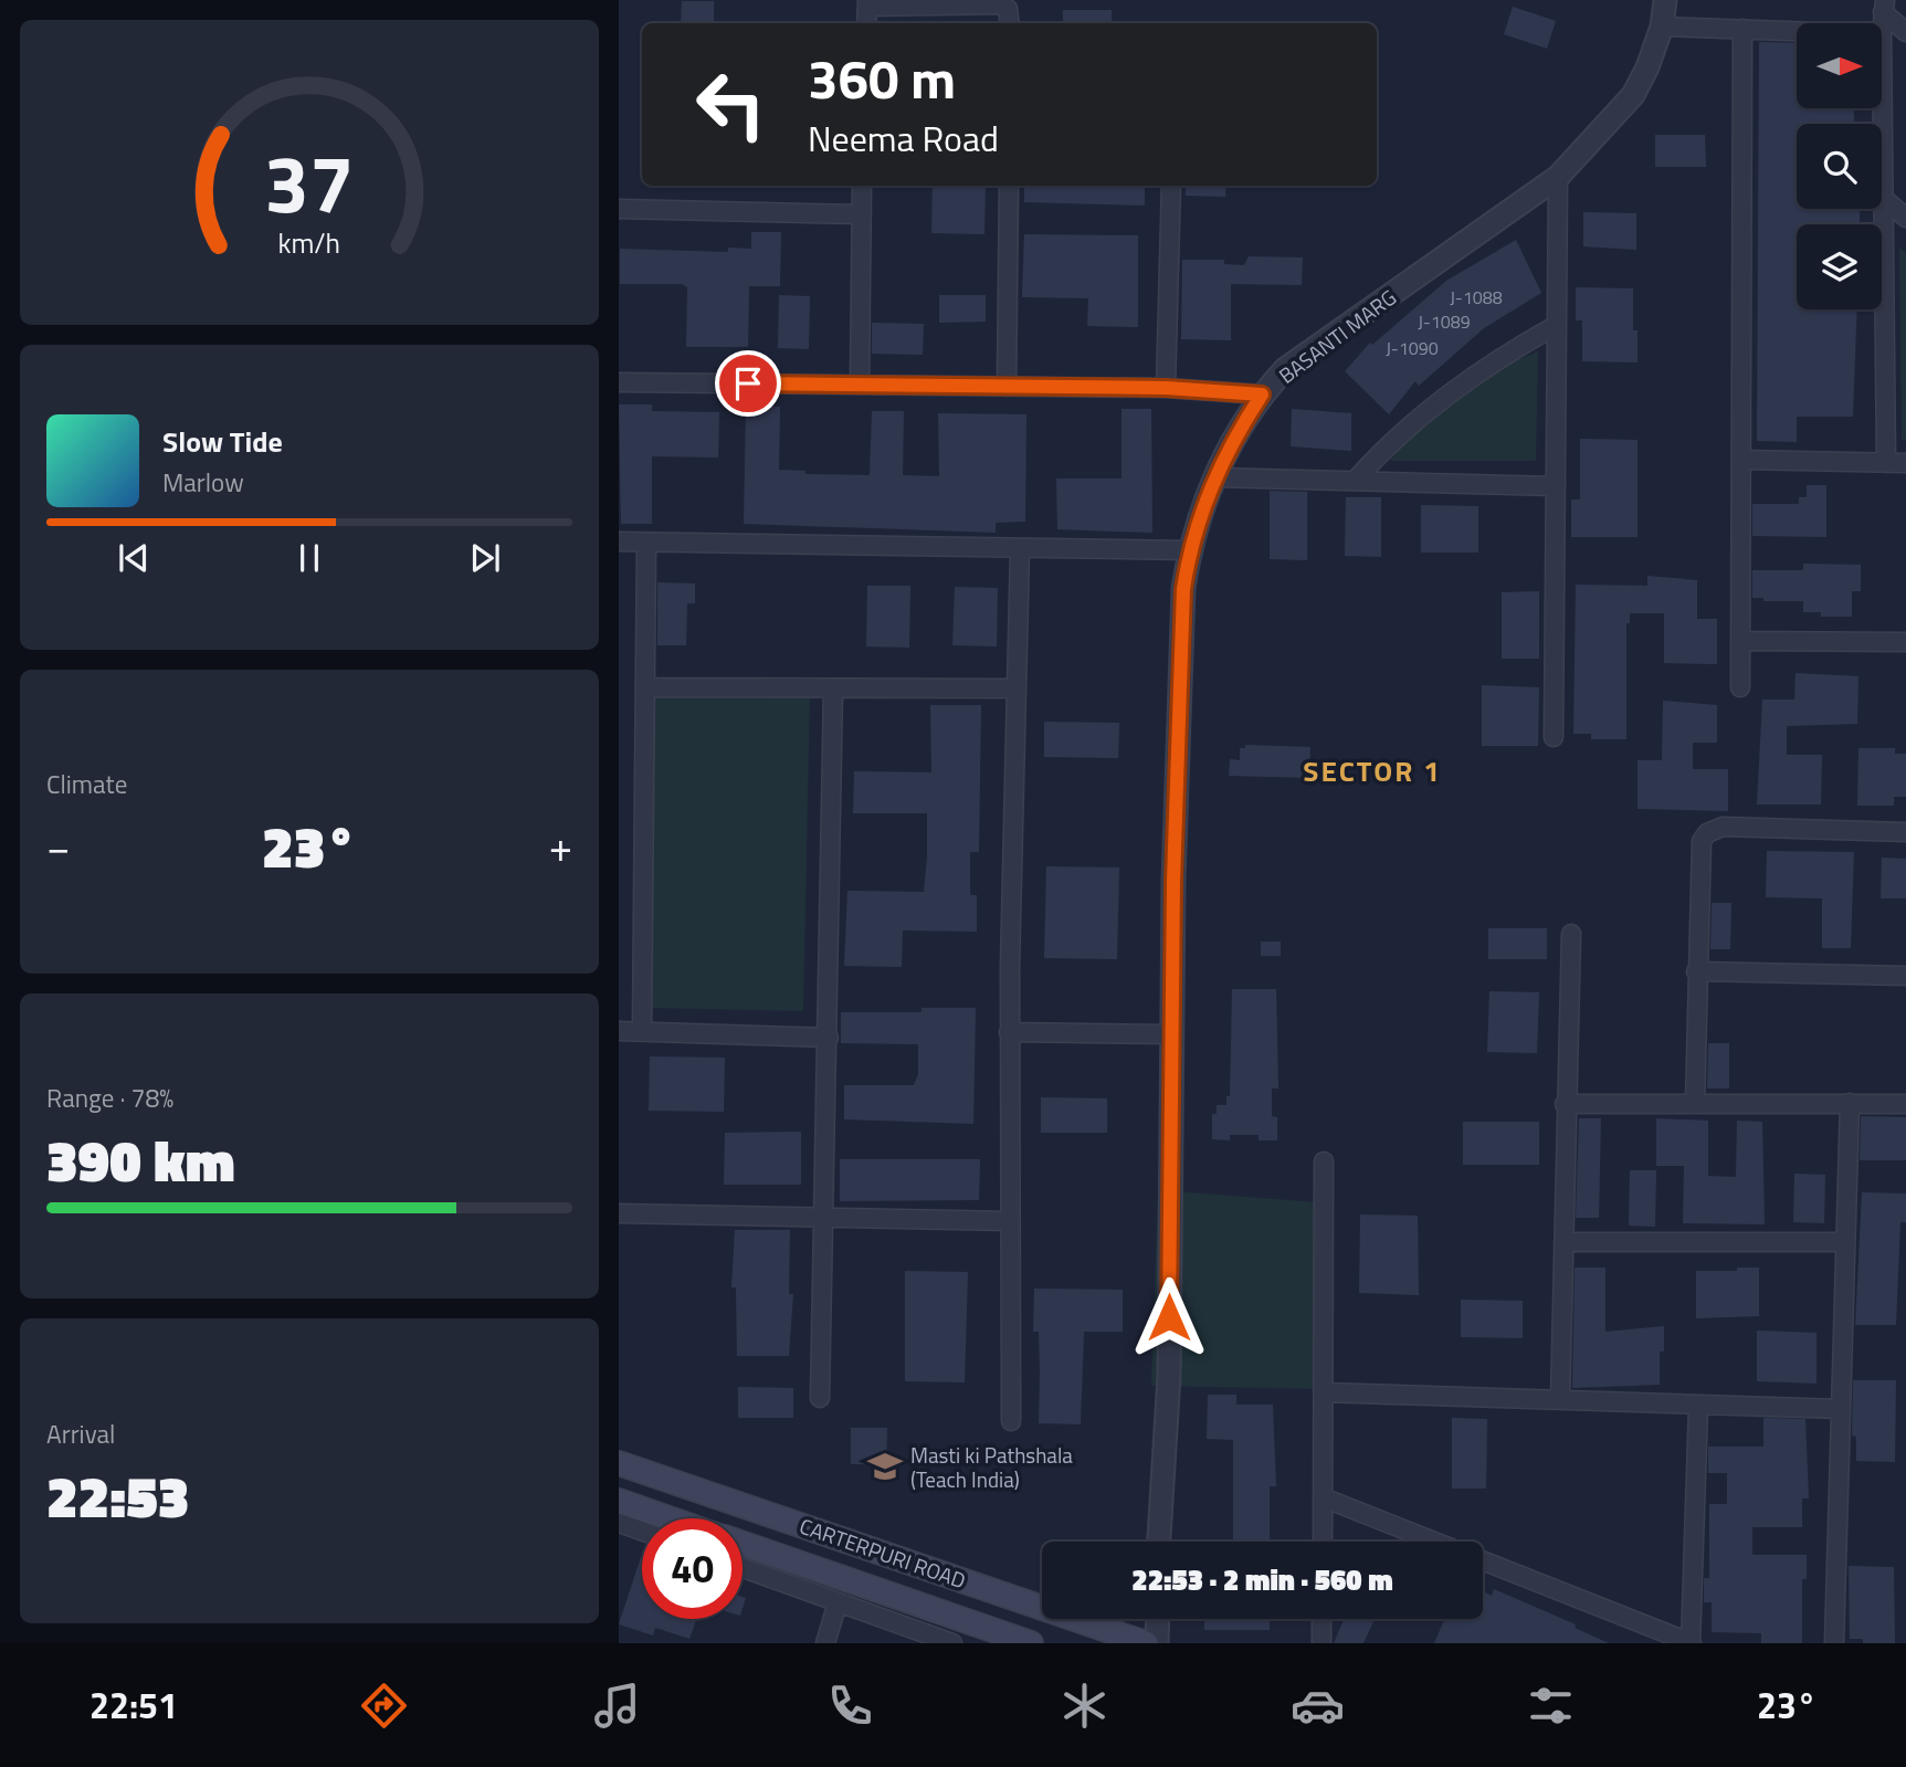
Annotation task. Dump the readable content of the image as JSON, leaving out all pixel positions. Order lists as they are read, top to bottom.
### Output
{
  "streets": {
    "main road": ["CARTERPURI ROAD"],
    "street": ["BASANTI MARG"]
  },
  "districts": ["SECTOR 1"],
  "places": {
    "school or university": ["Masti ki Pathshala (Teach India)"]
  },
  "house_numbers": ["J-1088", "J-1089", "J-1090"],
  "north": "right",
  "page": {
    "turn": ["360 m", "Neema Road"],
    "song": ["Slow Tide", "Marlow"],
    "tile": [
      "Climate",
      ["Range · 78%", "390 km"],
      ["Arrival", "22:53"]
    ],
    "heat": ["−", "23°", "+"],
    "limit": "40",
    "trip": "22:53 · 2 min · 560 m",
    "tabs": ["22:51", "23°"],
    "gauge": ["37", "km/h"]
  }
}
